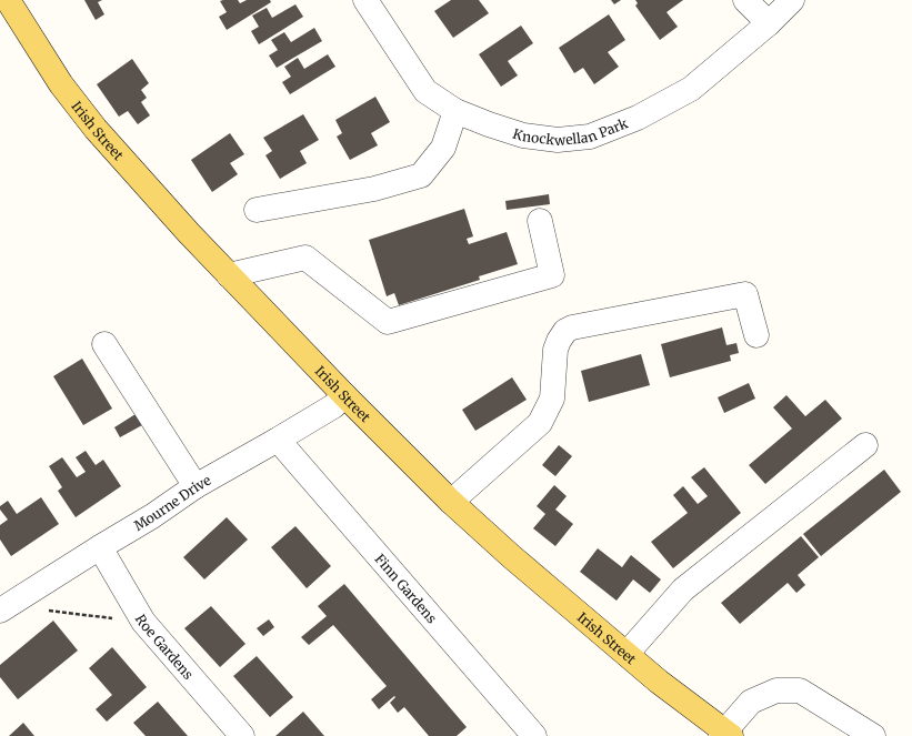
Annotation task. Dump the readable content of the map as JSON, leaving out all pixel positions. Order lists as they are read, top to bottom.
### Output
{
  "streets": {
    "main road": ["Irish Street"],
    "street": [
      "Knockwellan Park",
      "Mourne Drive",
      "Finn Gardens",
      "Roe Gardens"
    ]
  },
  "crossings": [
    ["Irish Street", "Mourne Drive"],
    ["Mourne Drive", "Finn Gardens"],
    ["Mourne Drive", "Roe Gardens"]
  ]
}
